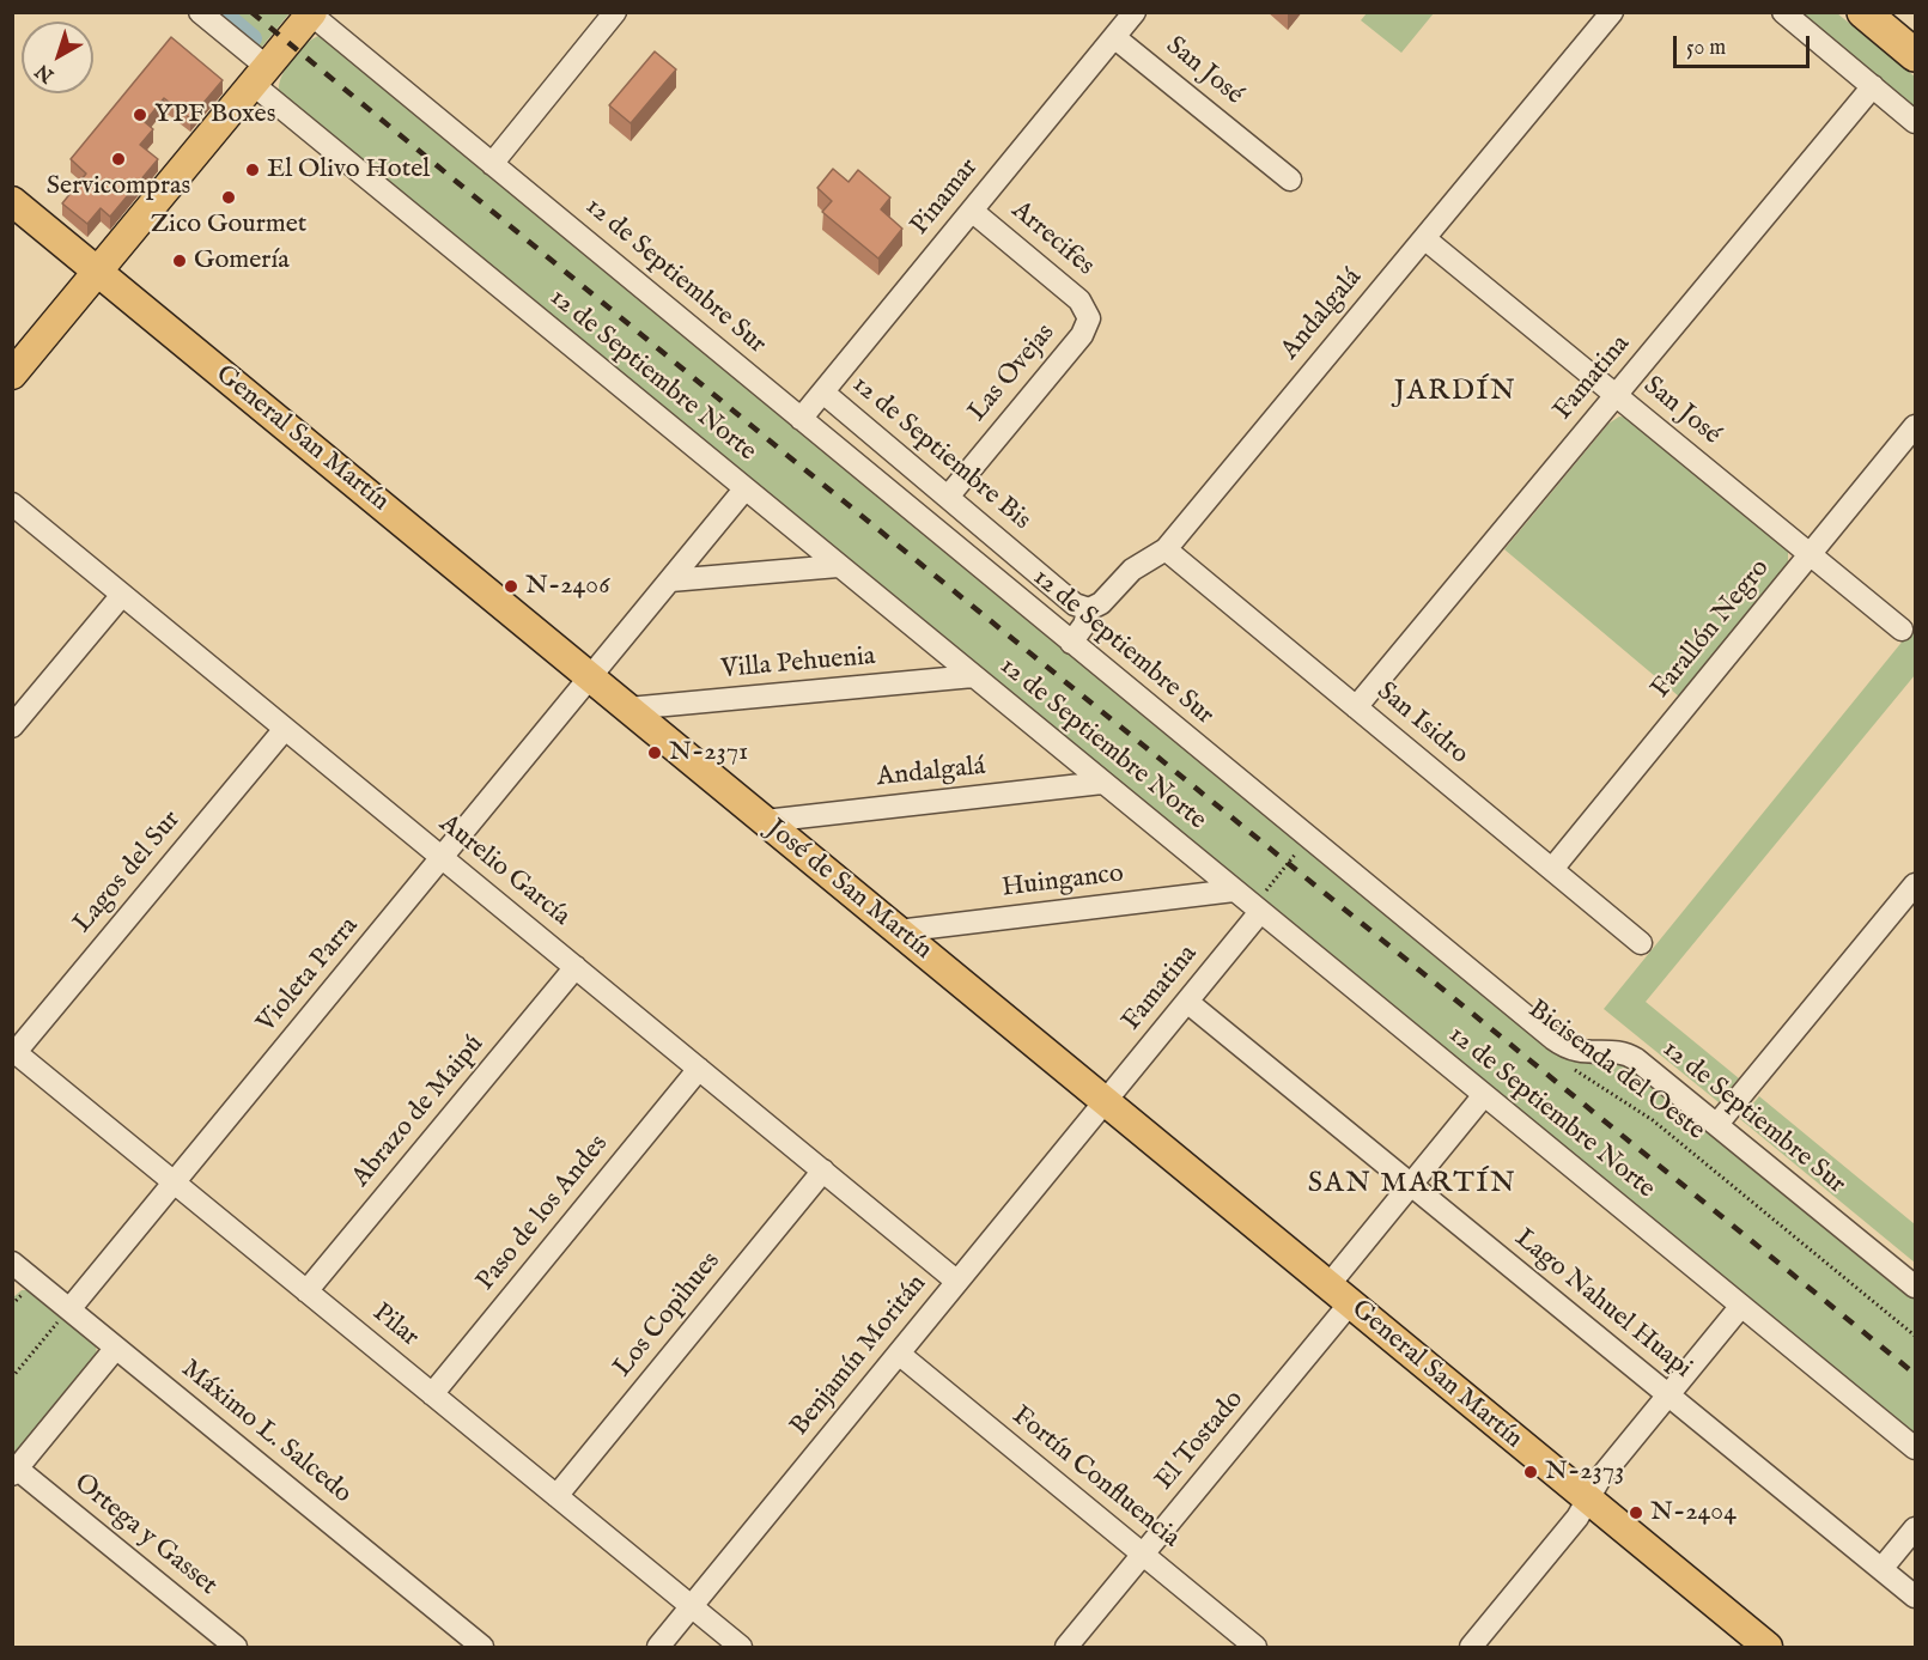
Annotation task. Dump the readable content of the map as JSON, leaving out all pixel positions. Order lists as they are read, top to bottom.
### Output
{
  "streets": {
    "main road": ["General San Martín", "José de San Martín"],
    "street": [
      "San José",
      "Pinamar",
      "Arrecifes",
      "12 de Septiembre Sur",
      "Andalgalá",
      "Las Ovejas",
      "12 de Septiembre Norte",
      "Famatina",
      "12 de Septiembre Bis",
      "Farallón Negro",
      "Villa Pehuenia",
      "San Isidro",
      "Aurelio García",
      "Lagos del Sur",
      "Huinganco",
      "Violeta Parra",
      "Abrazo de Maipú",
      "Paso de los Andes",
      "Lago Nahuel Huapi",
      "Los Copihues",
      "Pilar",
      "Benjamín Moritán",
      "Máximo L. Salcedo",
      "El Tostado",
      "Fortín Confluencia",
      "Ortega y Gasset"
    ],
    "path": ["Bicisenda del Oeste"]
  },
  "crossings": [
    ["San José", "Pinamar"],
    ["San José", "Andalgalá"],
    ["San José", "Famatina"],
    ["San José", "Farallón Negro"],
    ["Pinamar", "Arrecifes"],
    ["Pinamar", "12 de Septiembre Sur"],
    ["Pinamar", "12 de Septiembre Bis"],
    ["Arrecifes", "Las Ovejas"],
    ["12 de Septiembre Sur", "Andalgalá"],
    ["Andalgalá", "12 de Septiembre Norte"],
    ["Andalgalá", "12 de Septiembre Bis"],
    ["Andalgalá", "San Isidro"],
    ["Andalgalá", "José de San Martín"],
    ["Las Ovejas", "12 de Septiembre Bis"],
    ["12 de Septiembre Norte", "Famatina"],
    ["12 de Septiembre Norte", "Villa Pehuenia"],
    ["12 de Septiembre Norte", "Huinganco"],
    ["Famatina", "General San Martín"],
    ["Famatina", "San Isidro"],
    ["Famatina", "José de San Martín"],
    ["Famatina", "Lago Nahuel Huapi"],
    ["Famatina", "Benjamín Moritán"],
    ["General San Martín", "José de San Martín"],
    ["General San Martín", "Violeta Parra"],
    ["General San Martín", "Benjamín Moritán"],
    ["General San Martín", "El Tostado"],
    ["Farallón Negro", "San Isidro"],
    ["Villa Pehuenia", "José de San Martín"],
    ["Aurelio García", "Lagos del Sur"],
    ["Aurelio García", "Violeta Parra"],
    ["Aurelio García", "Abrazo de Maipú"],
    ["Aurelio García", "Paso de los Andes"],
    ["Aurelio García", "Los Copihues"],
    ["Aurelio García", "Benjamín Moritán"],
    ["Lagos del Sur", "Pilar"],
    ["Huinganco", "José de San Martín"],
    ["José de San Martín", "Violeta Parra"],
    ["José de San Martín", "Benjamín Moritán"],
    ["Violeta Parra", "Pilar"],
    ["Violeta Parra", "Máximo L. Salcedo"],
    ["Abrazo de Maipú", "Pilar"],
    ["Paso de los Andes", "Pilar"],
    ["Los Copihues", "Pilar"],
    ["Pilar", "Benjamín Moritán"],
    ["Benjamín Moritán", "Fortín Confluencia"],
    ["El Tostado", "Fortín Confluencia"]
  ],
  "districts": ["JARDÍN", "SAN MARTÍN"],
  "places": [
    "YPF Boxes",
    "Servicompras",
    "El Olivo Hotel",
    "Zico Gourmet",
    "Gomería",
    "N-2406",
    "N-2371",
    "N-2373",
    "N-2404"
  ],
  "scale_bar": "50 m",
  "north": "bottom left"
}
